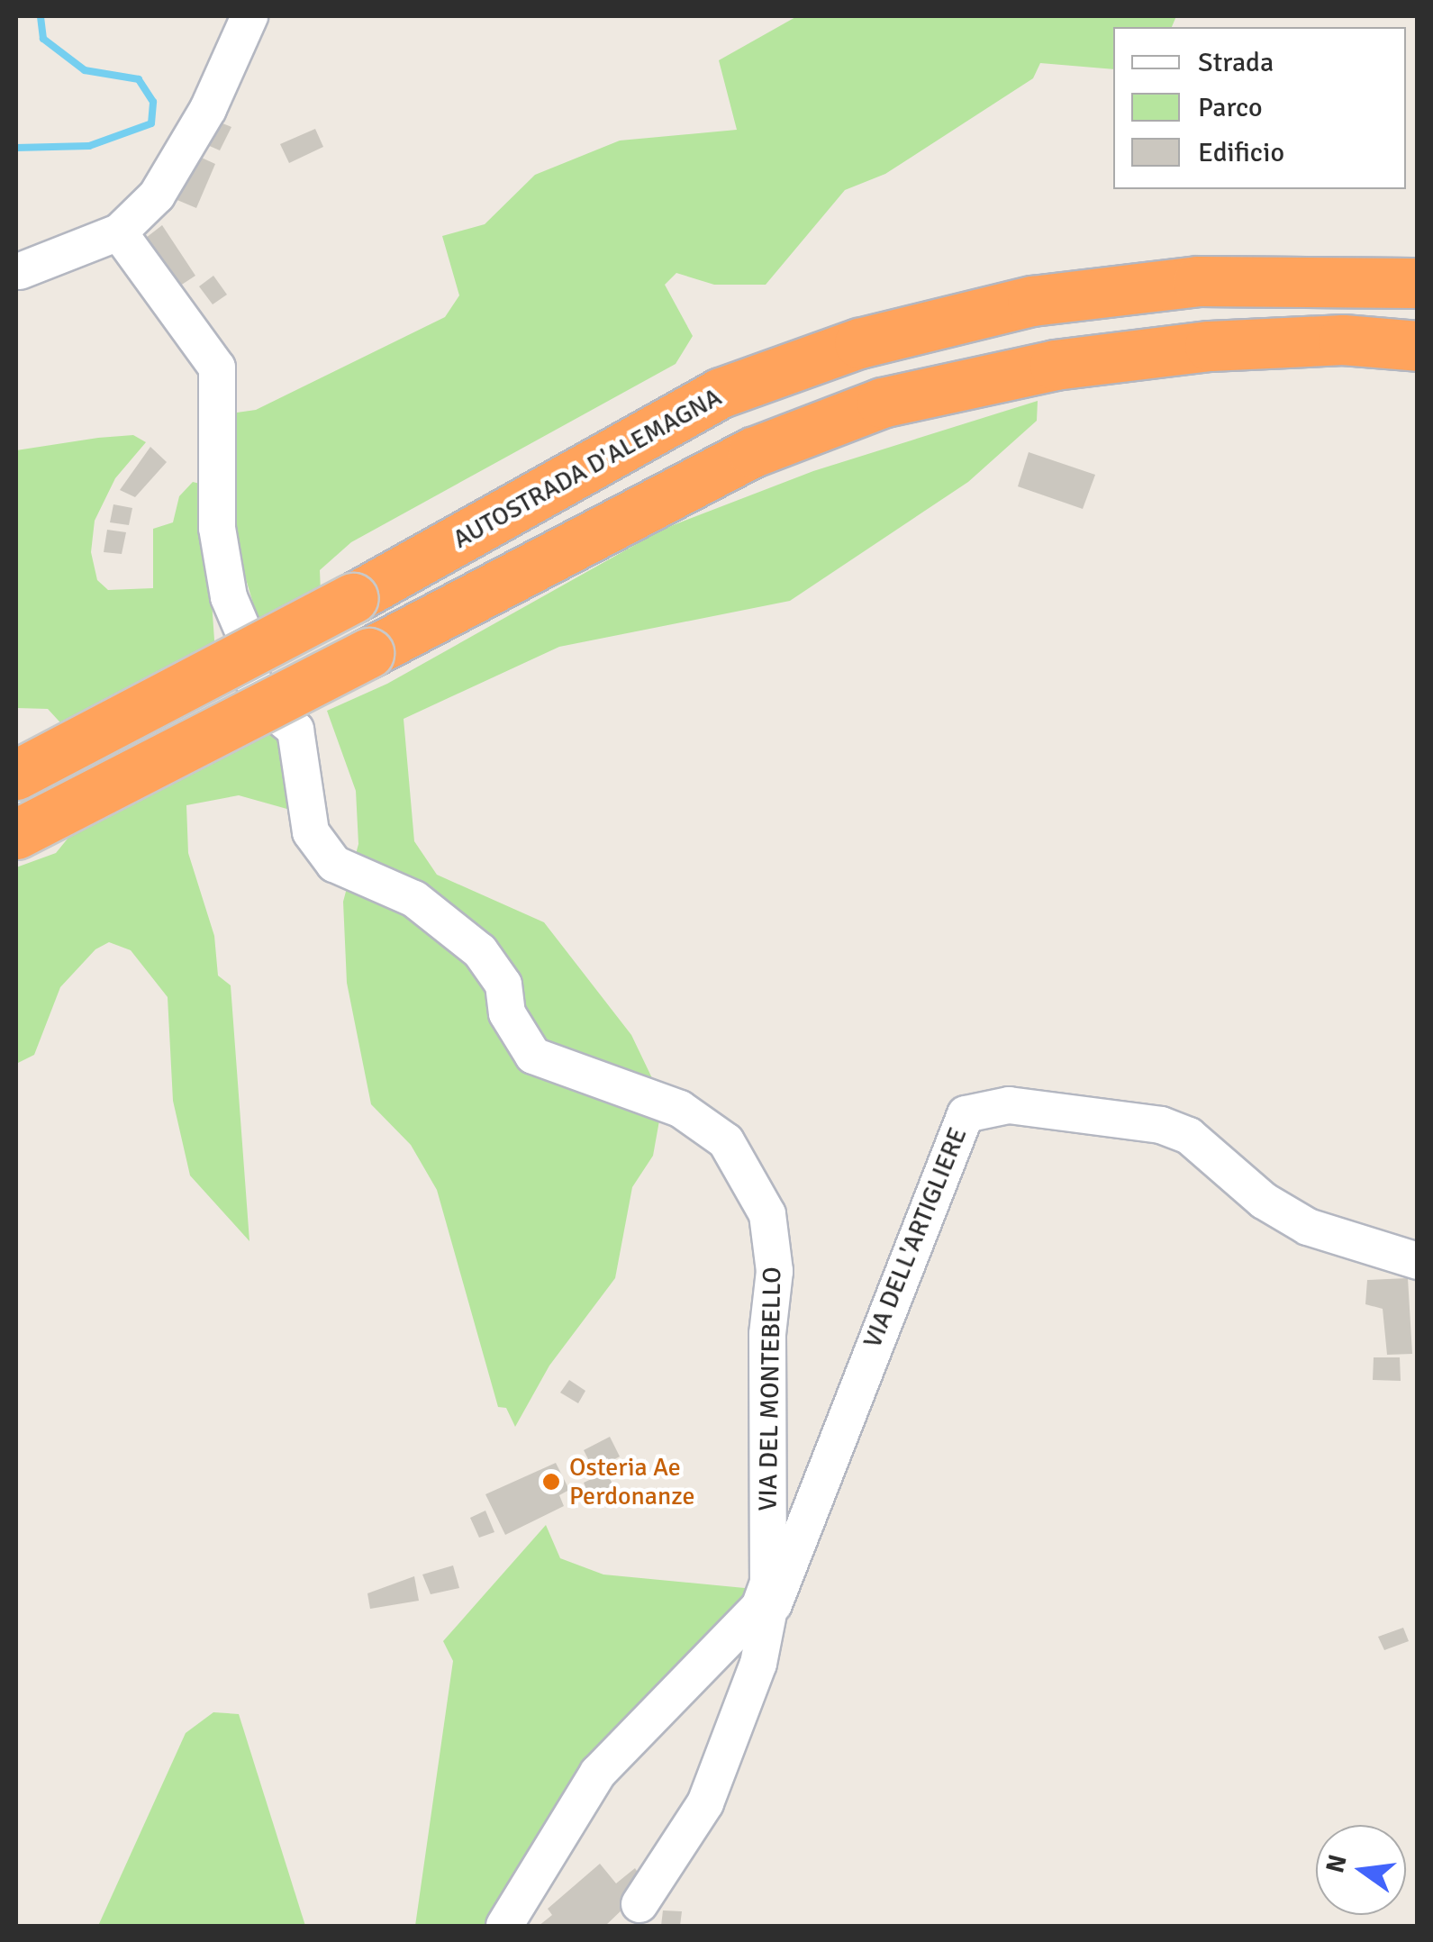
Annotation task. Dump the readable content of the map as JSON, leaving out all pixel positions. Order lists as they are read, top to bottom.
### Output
{
  "streets": {
    "highway": ["AUTOSTRADA D'ALEMAGNA"],
    "street": ["VIA DELL'ARTIGLIERE", "VIA DEL MONTEBELLO"]
  },
  "crossings": [
    ["VIA DELL'ARTIGLIERE", "VIA DEL MONTEBELLO"]
  ],
  "places": ["Osteria Ae Perdonanze"],
  "legend": ["Strada", "Parco", "Edificio"],
  "north": "left"
}
